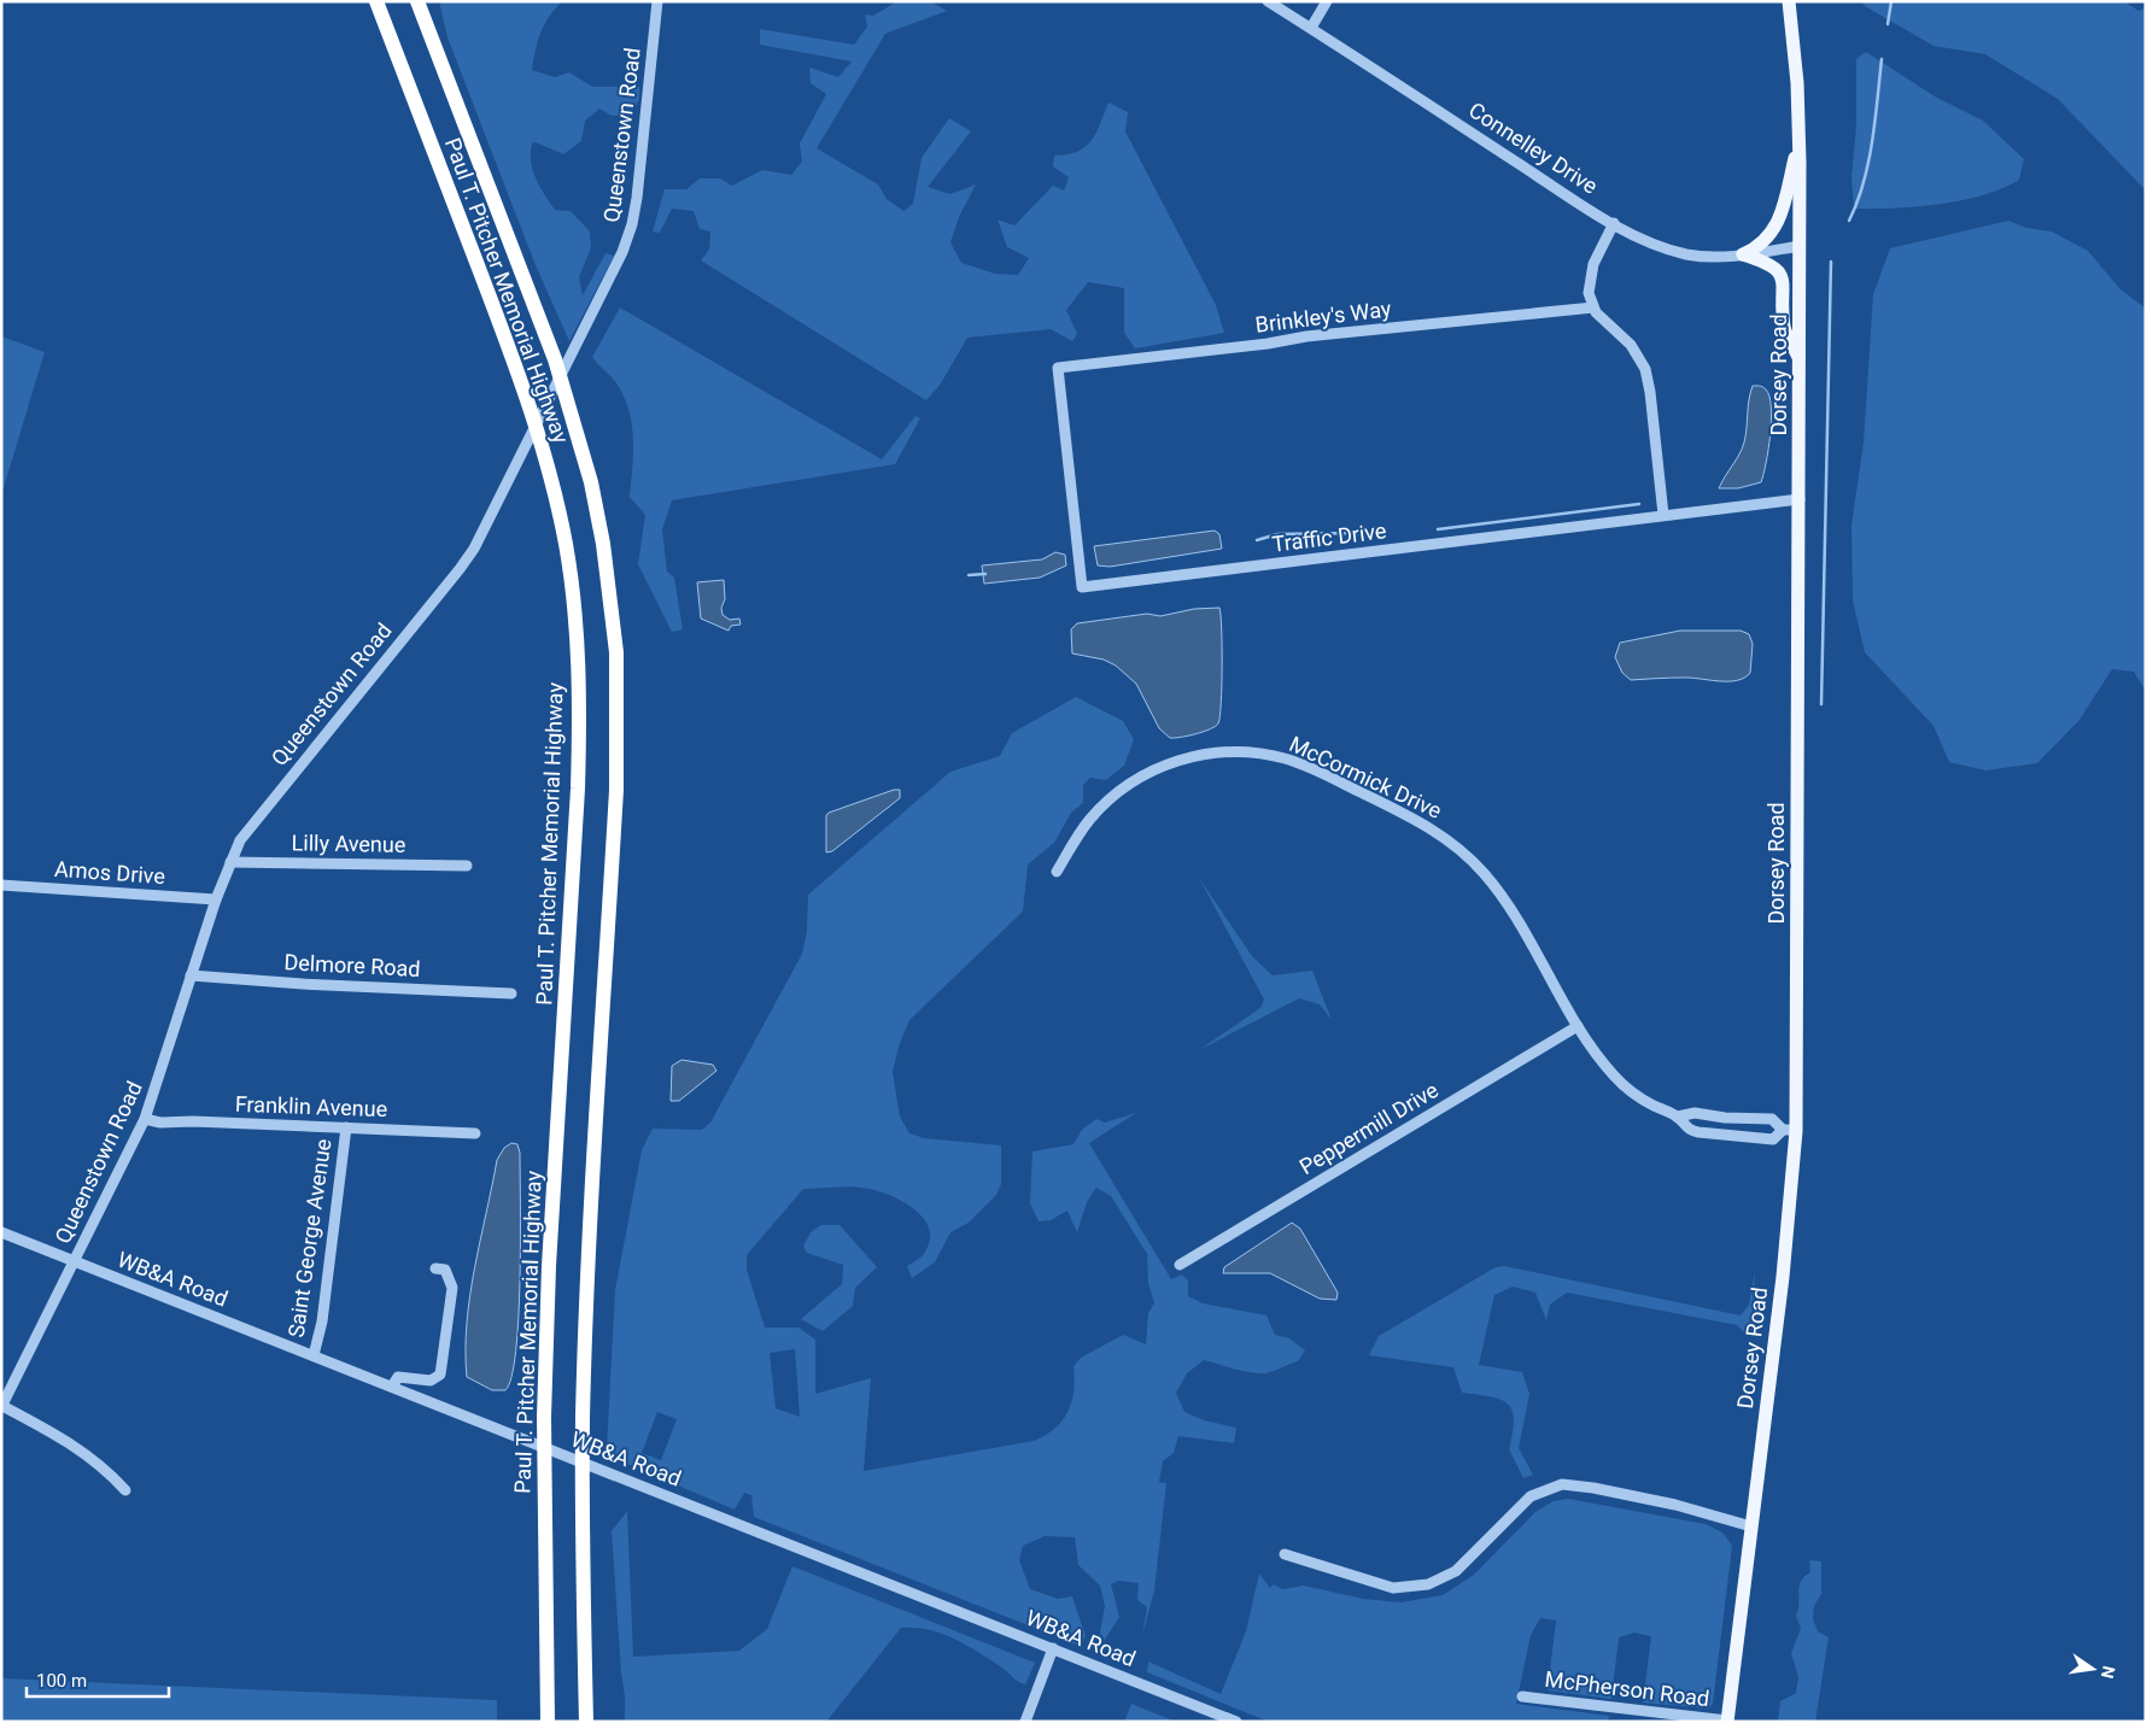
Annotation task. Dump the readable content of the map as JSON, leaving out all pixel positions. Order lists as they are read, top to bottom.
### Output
{
  "streets": {
    "highway": ["Paul T. Pitcher Memorial Highway"],
    "main road": ["Dorsey Road"],
    "street": [
      "Queenstown Road",
      "Connelley Drive",
      "Brinkley's Way",
      "Traffic Drive",
      "McCormick Drive",
      "Lilly Avenue",
      "Amos Drive",
      "Delmore Road",
      "Franklin Avenue",
      "Peppermill Drive",
      "Saint George Avenue",
      "WB&A Road",
      "McPherson Road"
    ]
  },
  "crossings": [
    ["Queenstown Road", "Lilly Avenue"],
    ["Queenstown Road", "Amos Drive"],
    ["Queenstown Road", "Delmore Road"],
    ["Queenstown Road", "Franklin Avenue"],
    ["Queenstown Road", "WB&A Road"],
    ["Connelley Drive", "Dorsey Road"],
    ["Brinkley's Way", "Traffic Drive"],
    ["Dorsey Road", "Traffic Drive"],
    ["Dorsey Road", "McCormick Drive"],
    ["Dorsey Road", "McPherson Road"],
    ["McCormick Drive", "Peppermill Drive"],
    ["Franklin Avenue", "Saint George Avenue"],
    ["Saint George Avenue", "WB&A Road"]
  ],
  "scale_bar": "100 m",
  "north": "right"
}
